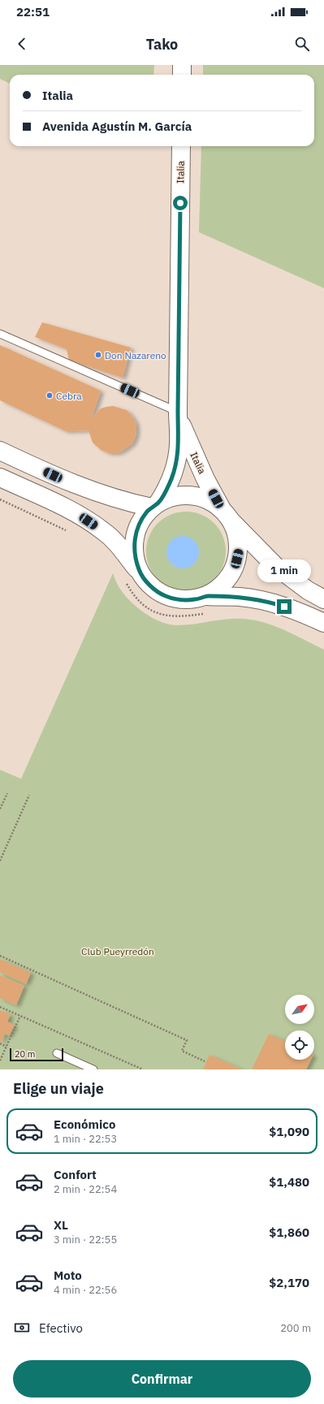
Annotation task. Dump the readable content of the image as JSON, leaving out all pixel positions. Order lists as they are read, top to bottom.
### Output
{
  "streets": {
    "main road": ["Italia"]
  },
  "parks": ["Club Pueyrredón"],
  "places": ["Don Nazareno", "Cebra"],
  "scale_bar": "20 m",
  "north": "top right",
  "page": {
    "status": "22:51",
    "header": "Tako",
    "banner": ["Italia", "Avenida Agustín M. García"],
    "bubble": "1 min",
    "scale": "20 m",
    "heading": "Elige un viaje",
    "list": [
      {
        "name": "Económico",
        "note": "1 min · 22:53",
        "value": "$1,090"
      },
      {
        "name": "Confort",
        "note": "2 min · 22:54",
        "value": "$1,480"
      },
      {
        "name": "XL",
        "note": "3 min · 22:55",
        "value": "$1,860"
      },
      {
        "name": "Moto",
        "note": "4 min · 22:56",
        "value": "$2,170"
      }
    ],
    "pay": ["Efectivo", "200 m"],
    "buttons": "Confirmar"
  }
}
